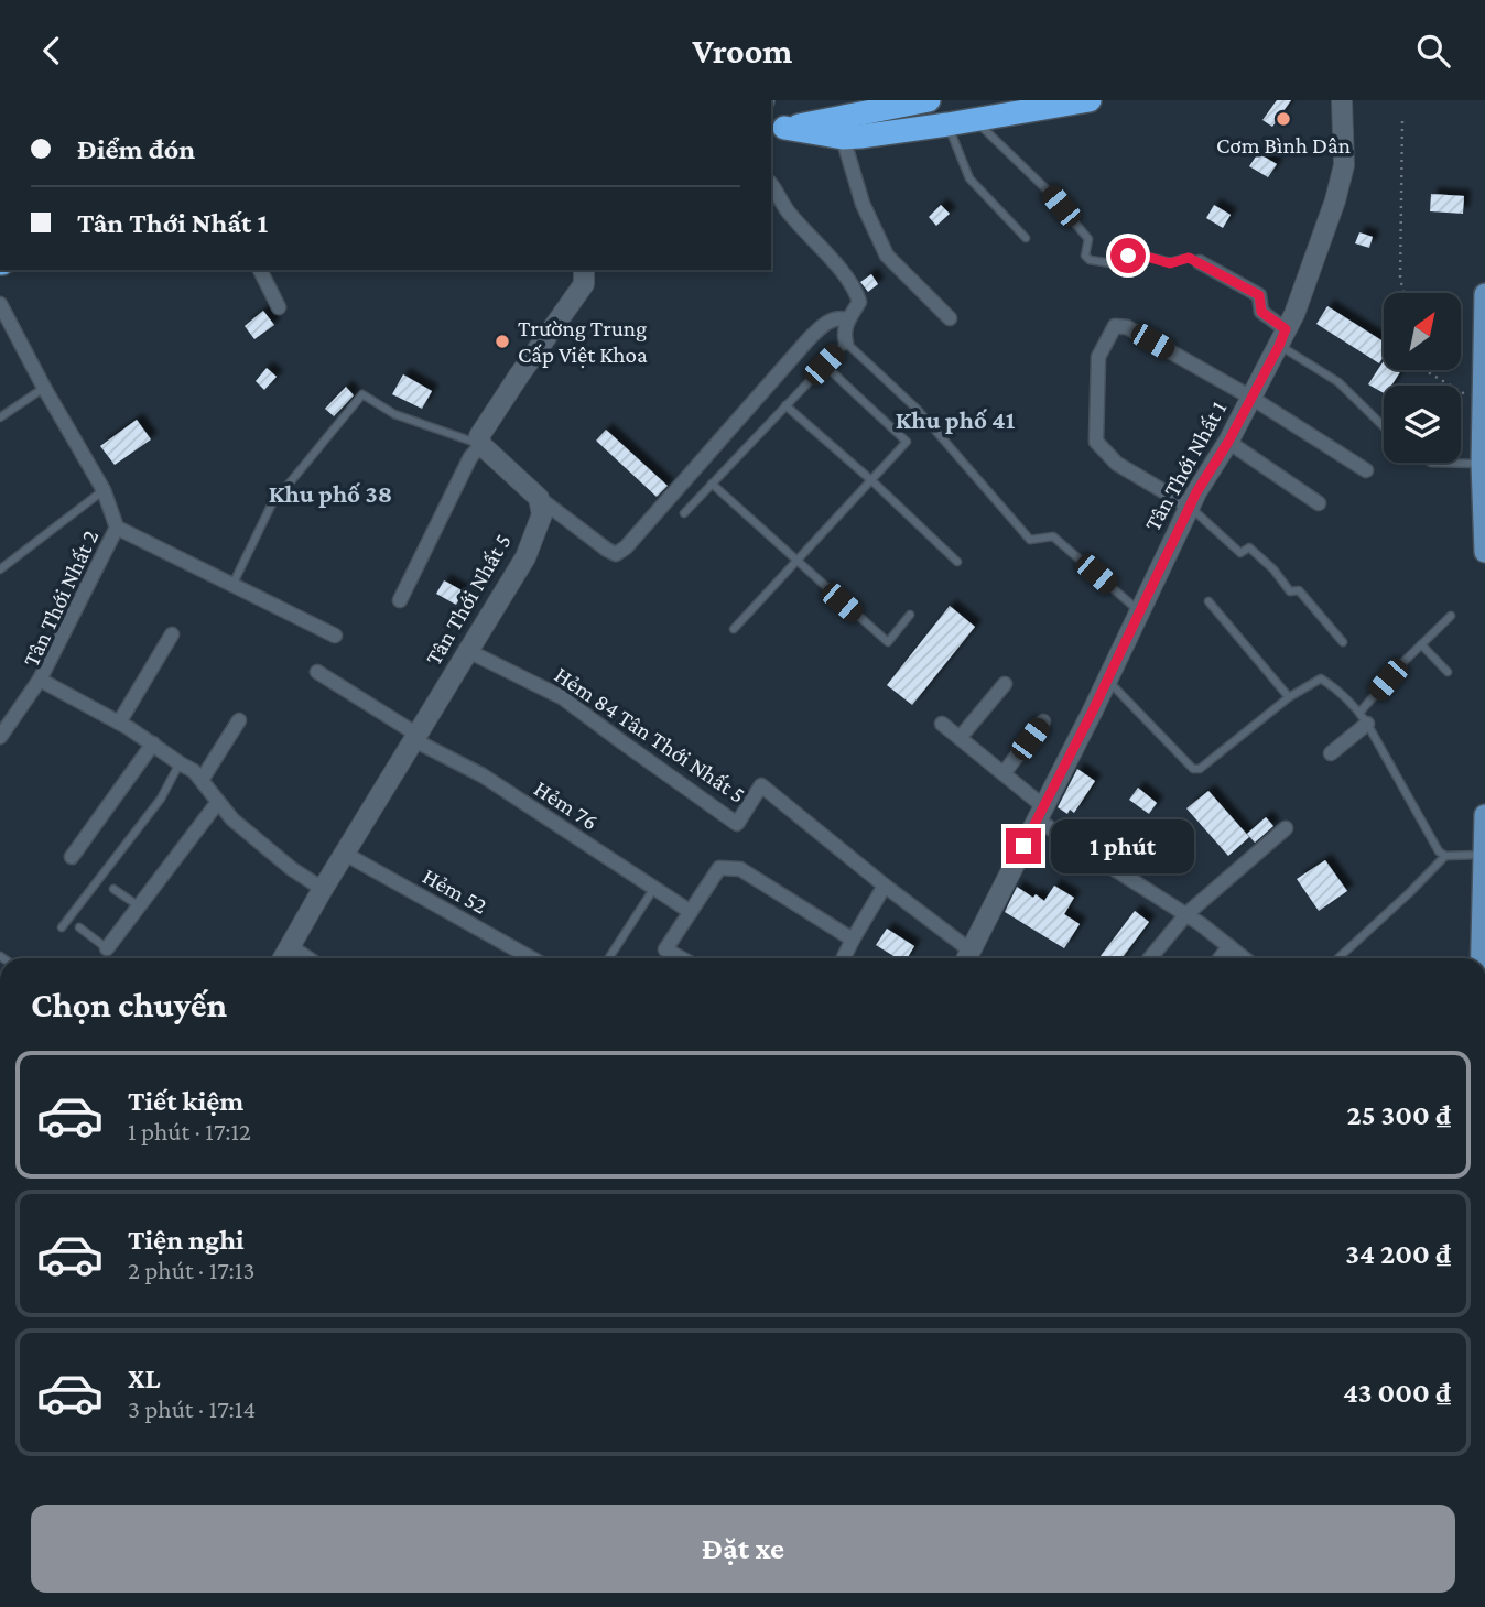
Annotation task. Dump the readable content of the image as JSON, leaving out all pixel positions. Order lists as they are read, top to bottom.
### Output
{
  "streets": {
    "street": [
      "Tân Thới Nhất 1",
      "Tân Thới Nhất 2",
      "Tân Thới Nhất 5",
      "Hẻm 84 Tân Thới Nhất 5",
      "Hẻm 76",
      "Hẻm 52"
    ]
  },
  "crossings": [
    ["Tân Thới Nhất 1", "Hẻm 84 Tân Thới Nhất 5"],
    ["Tân Thới Nhất 2", "Tân Thới Nhất 5"],
    ["Tân Thới Nhất 5", "Hẻm 84 Tân Thới Nhất 5"],
    ["Tân Thới Nhất 5", "Hẻm 76"],
    ["Tân Thới Nhất 5", "Hẻm 52"]
  ],
  "districts": ["Khu phố 41", "Khu phố 38"],
  "places": ["Cơm Bình Dân", "Trường Trung Cấp Việt Khoa"],
  "north": "top right",
  "page": {
    "header": "Vroom",
    "banner": ["Điểm đón", "Tân Thới Nhất 1"],
    "bubble": "1 phút",
    "heading": "Chọn chuyến",
    "list": [
      {
        "name": "Tiết kiệm",
        "note": "1 phút · 17:12",
        "value": "25 300 ₫"
      },
      {
        "name": "Tiện nghi",
        "note": "2 phút · 17:13",
        "value": "34 200 ₫"
      },
      {
        "name": "XL",
        "note": "3 phút · 17:14",
        "value": "43 000 ₫"
      }
    ],
    "buttons": "Đặt xe"
  }
}
